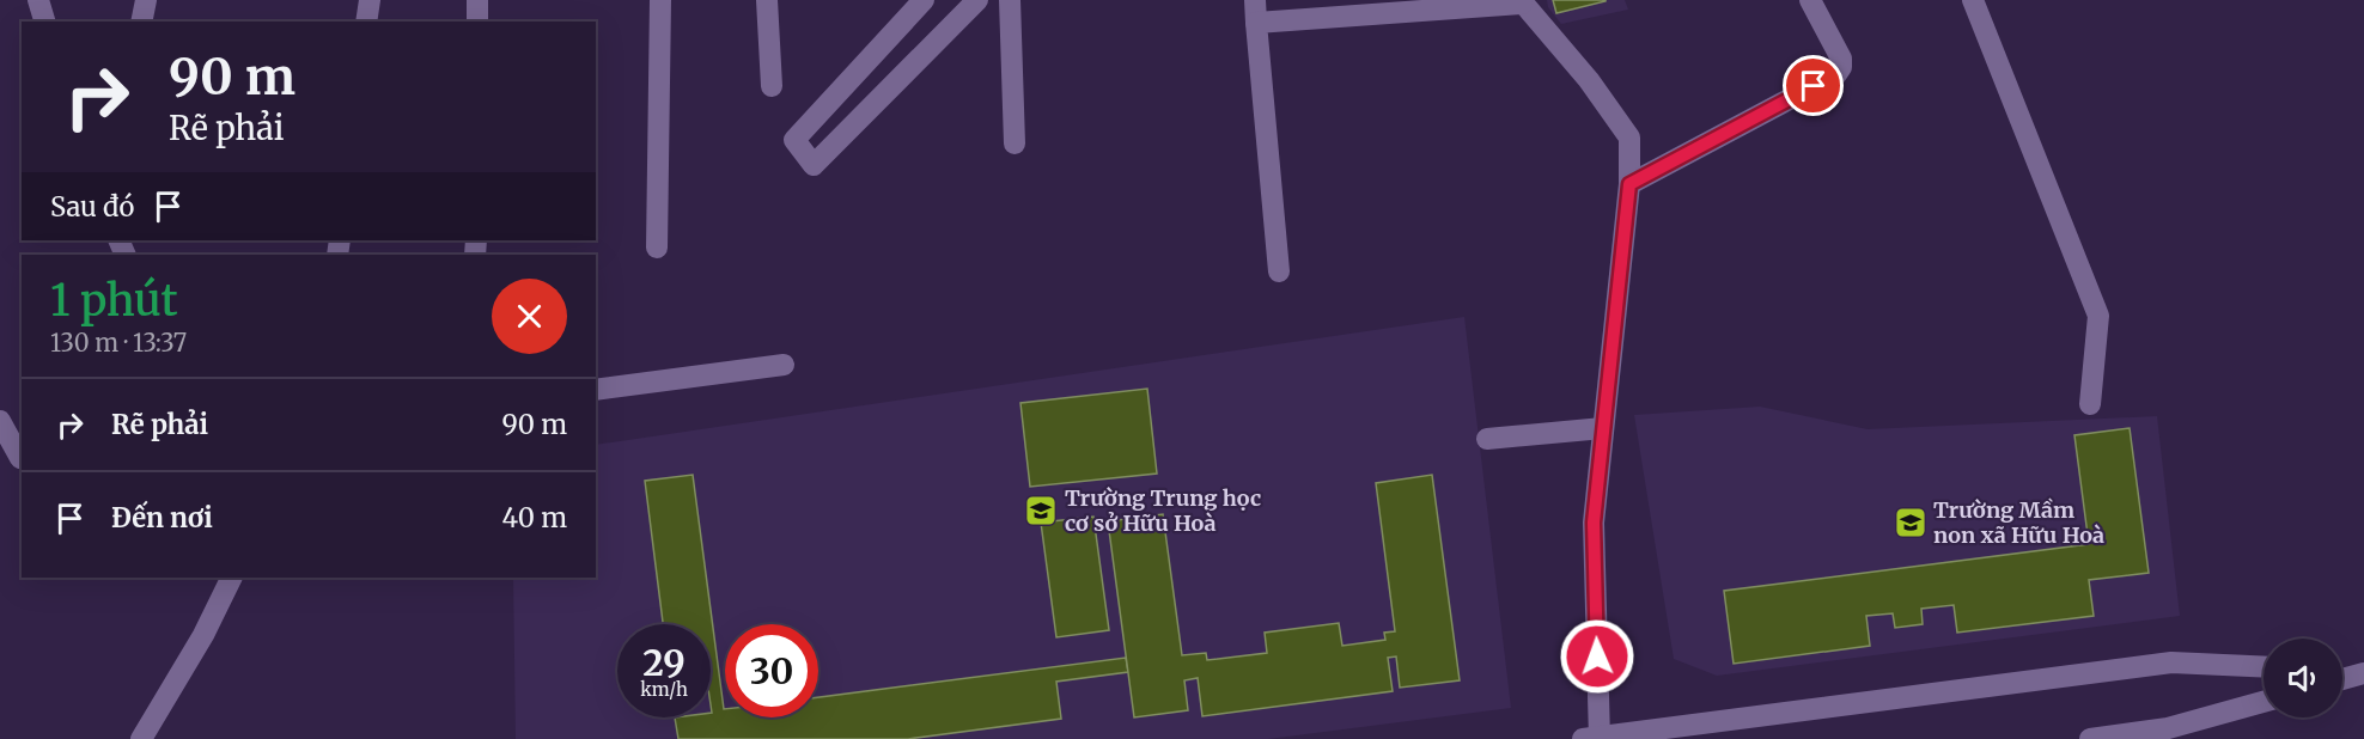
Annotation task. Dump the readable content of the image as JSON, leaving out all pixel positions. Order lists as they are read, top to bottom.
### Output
{
  "places": {
    "school or university": ["Trường Trung học cơ sở Hữu Hoà", "Trường Mầm non xã Hữu Hoà"]
  },
  "page": {
    "turn": ["90 m", "Rẽ phải"],
    "then": "Sau đó",
    "heading": ["1 phút", "130 m · 13:37"],
    "list": [
      {
        "name": "Rẽ phải",
        "value": "90 m"
      },
      {
        "name": "Đến nơi",
        "value": "40 m"
      }
    ],
    "speed": "29 km/h",
    "limit": "30"
  }
}
